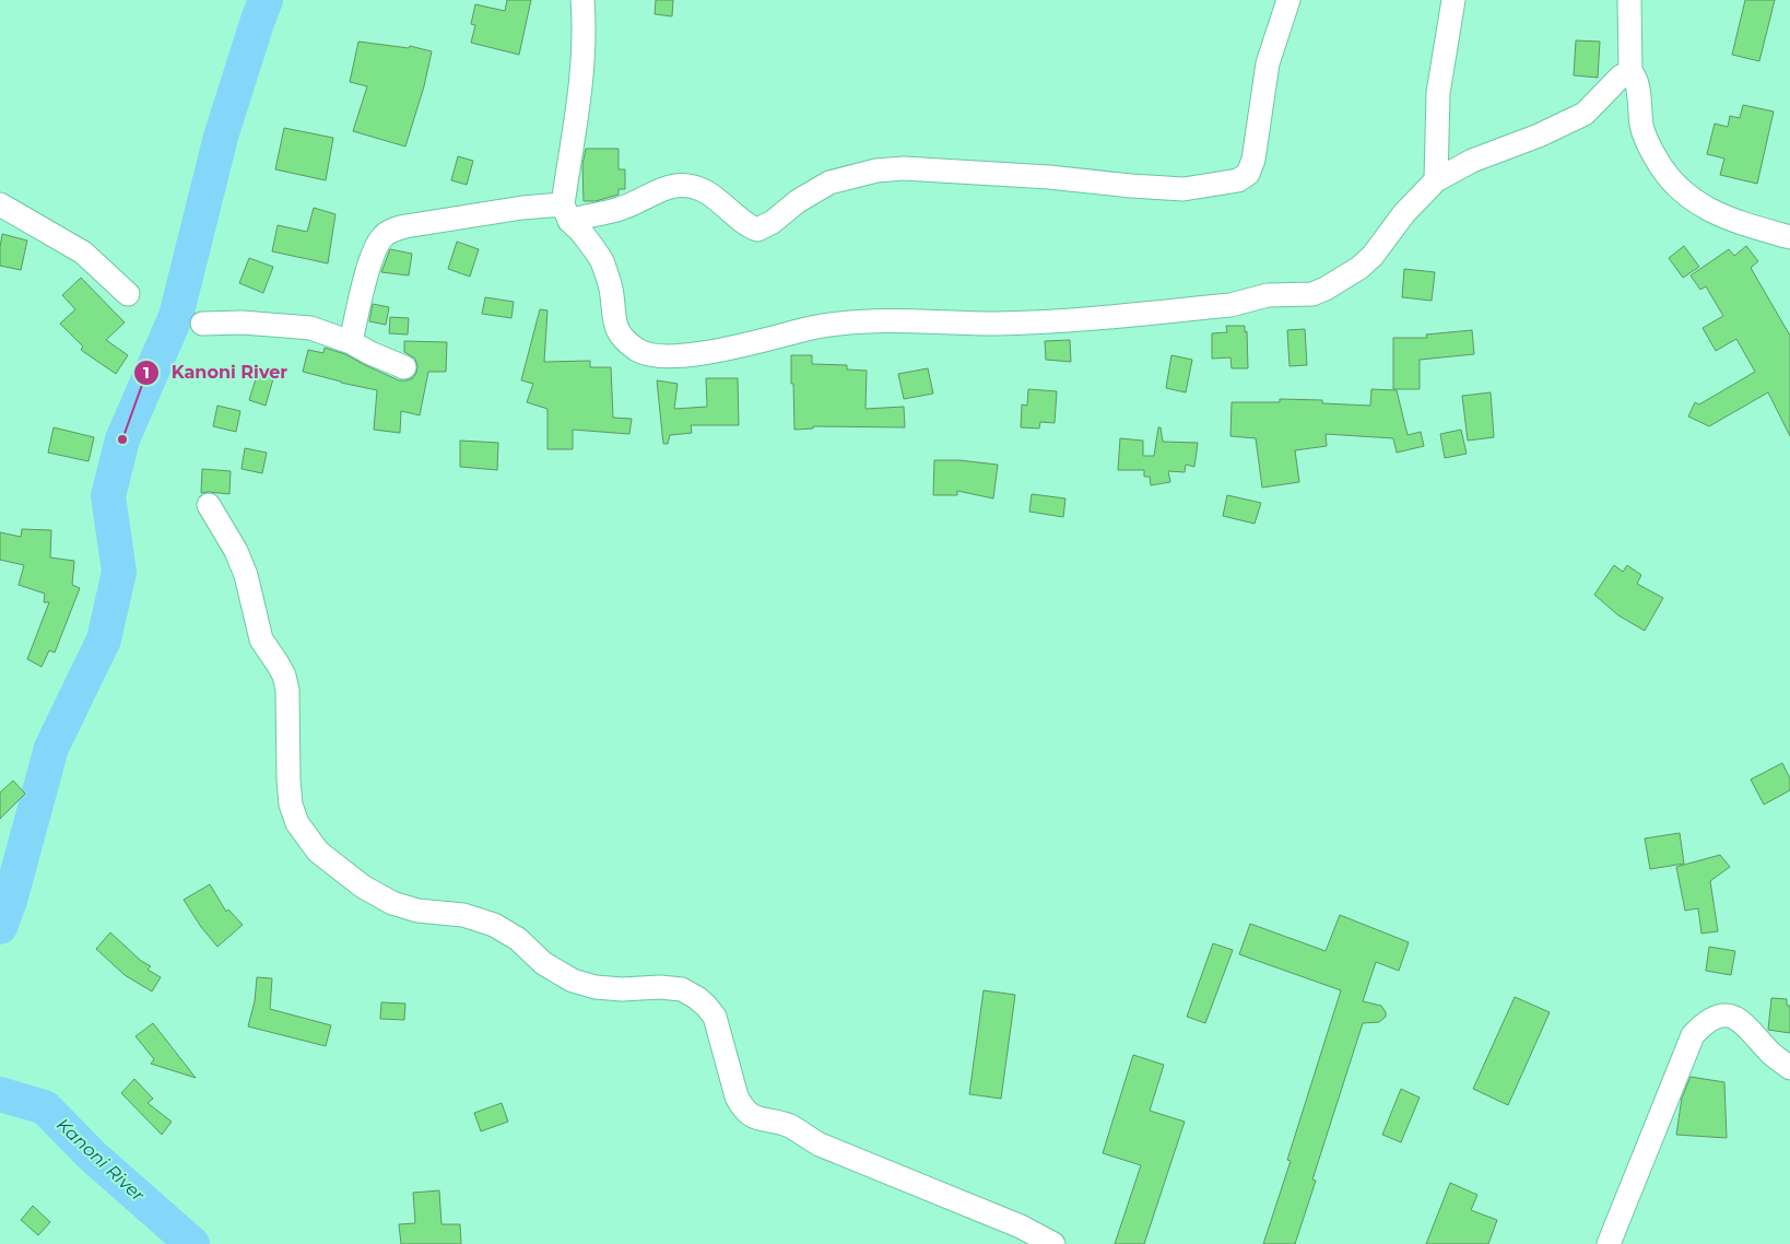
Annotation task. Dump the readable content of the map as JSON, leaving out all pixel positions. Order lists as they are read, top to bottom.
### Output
{
  "water": ["Kanoni River"],
  "places": ["Kanoni River"]
}
